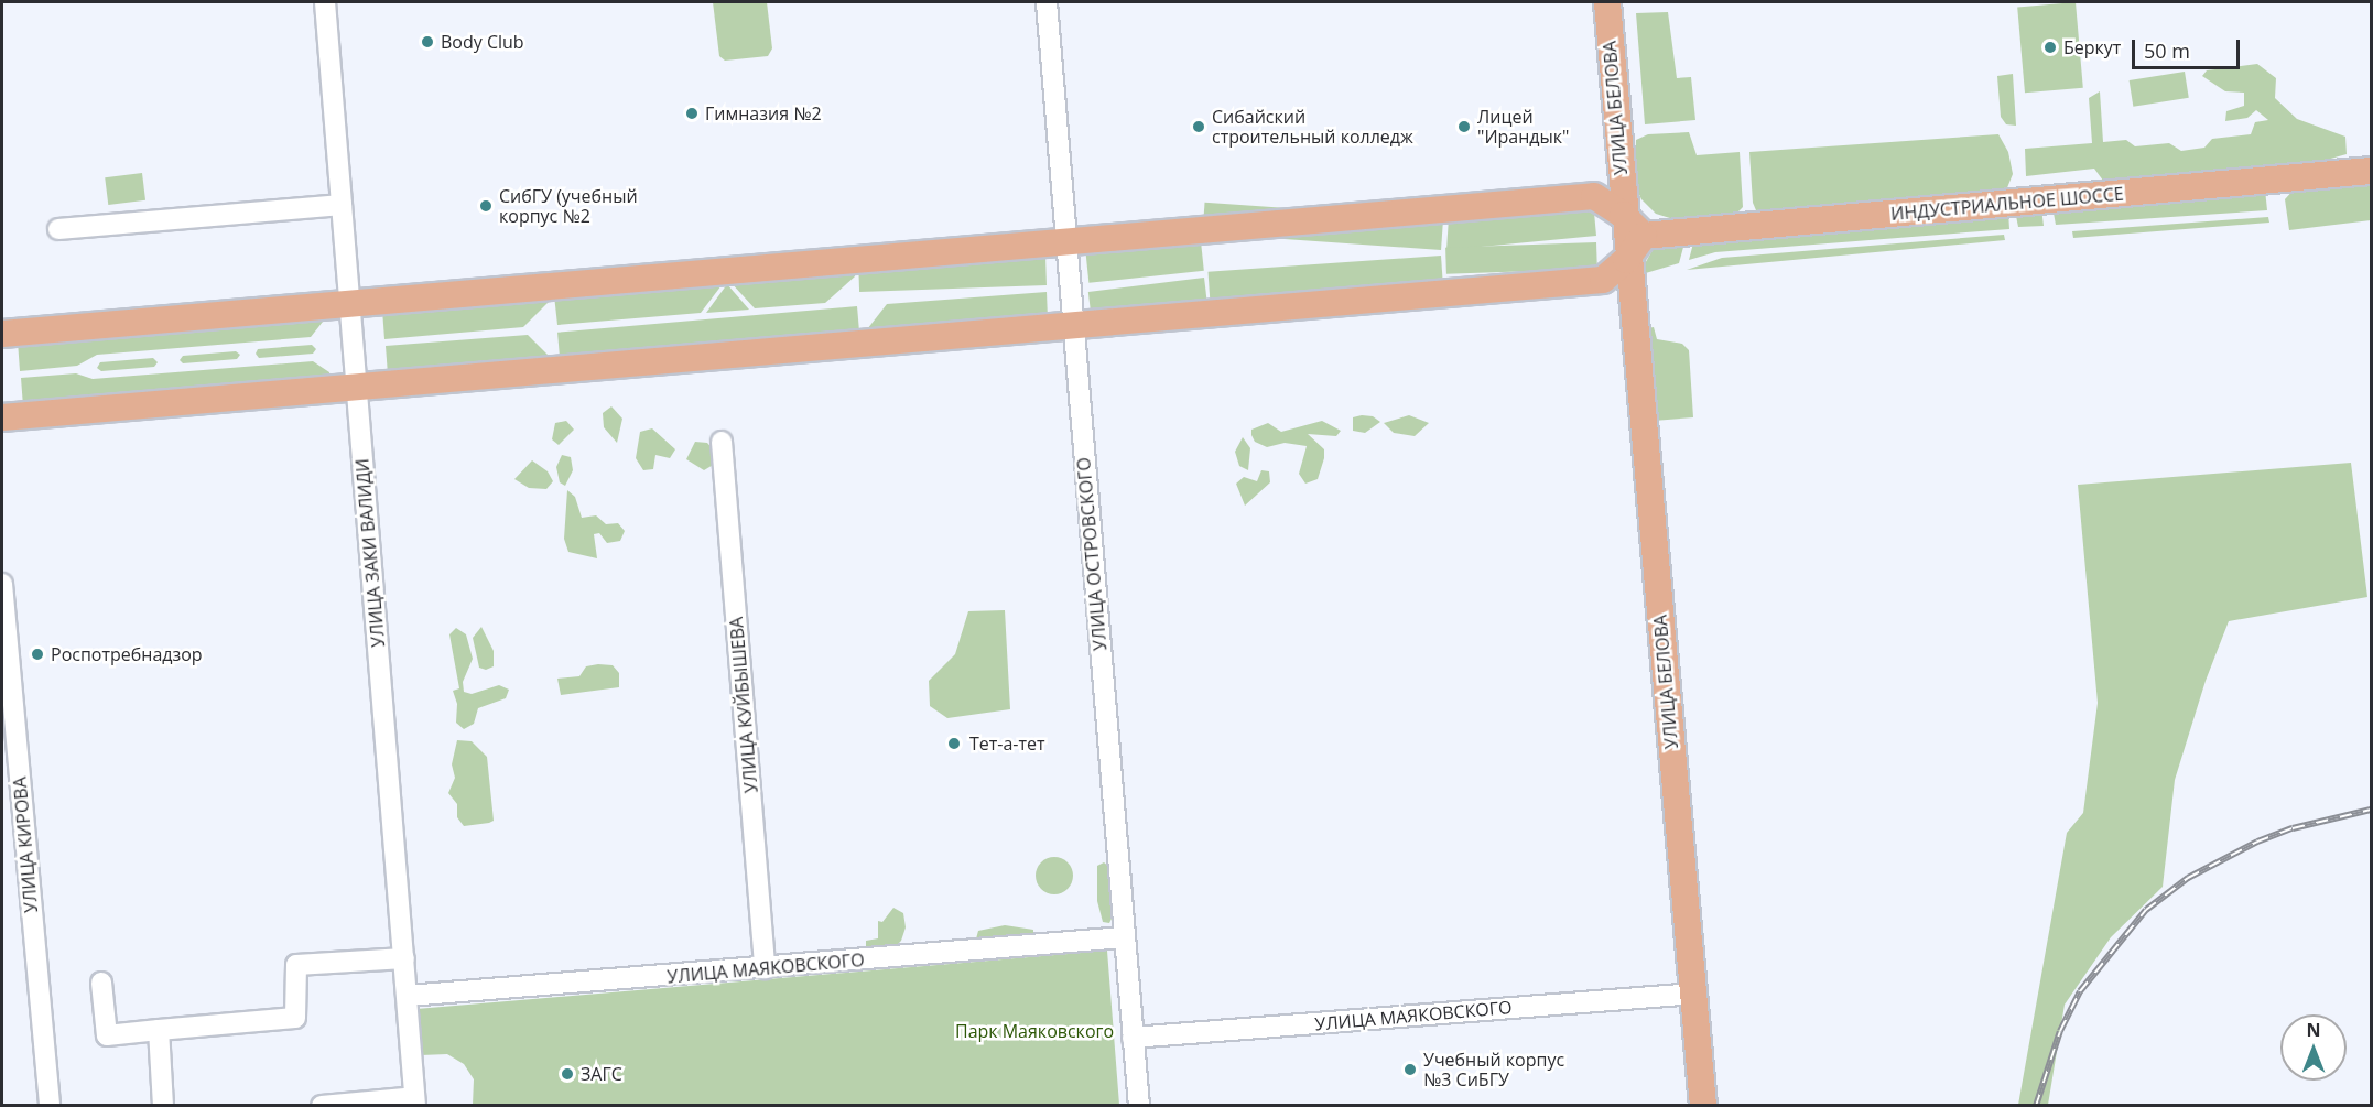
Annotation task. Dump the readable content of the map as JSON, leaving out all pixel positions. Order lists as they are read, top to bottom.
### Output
{
  "streets": {
    "main road": ["УЛИЦА БЕЛОВА", "ИНДУСТРИАЛЬНОЕ ШОССЕ"],
    "street": [
      "УЛИЦА ЗАКИ ВАЛИДИ",
      "УЛИЦА ОСТРОВСКОГО",
      "УЛИЦА КУЙБЫШЕВА",
      "УЛИЦА КИРОВА",
      "УЛИЦА МАЯКОВСКОГО"
    ]
  },
  "crossings": [
    ["УЛИЦА БЕЛОВА", "УЛИЦА МАЯКОВСКОГО"],
    ["УЛИЦА ЗАКИ ВАЛИДИ", "УЛИЦА МАЯКОВСКОГО"],
    ["УЛИЦА ОСТРОВСКОГО", "УЛИЦА МАЯКОВСКОГО"],
    ["УЛИЦА КУЙБЫШЕВА", "УЛИЦА МАЯКОВСКОГО"]
  ],
  "parks": ["Парк Маяковского"],
  "places": [
    "Body Club",
    "Беркут",
    "Гимназия №2",
    "Сибайский строительный колледж",
    "Лицей \"Ирандык\"",
    "СибГУ (учебный корпус №2",
    "Роспотребнадзор",
    "Тет-а-тет",
    "Учебный корпус №3 СиБГУ",
    "ЗАГС"
  ],
  "scale_bar": "50 m",
  "north": "top"
}
